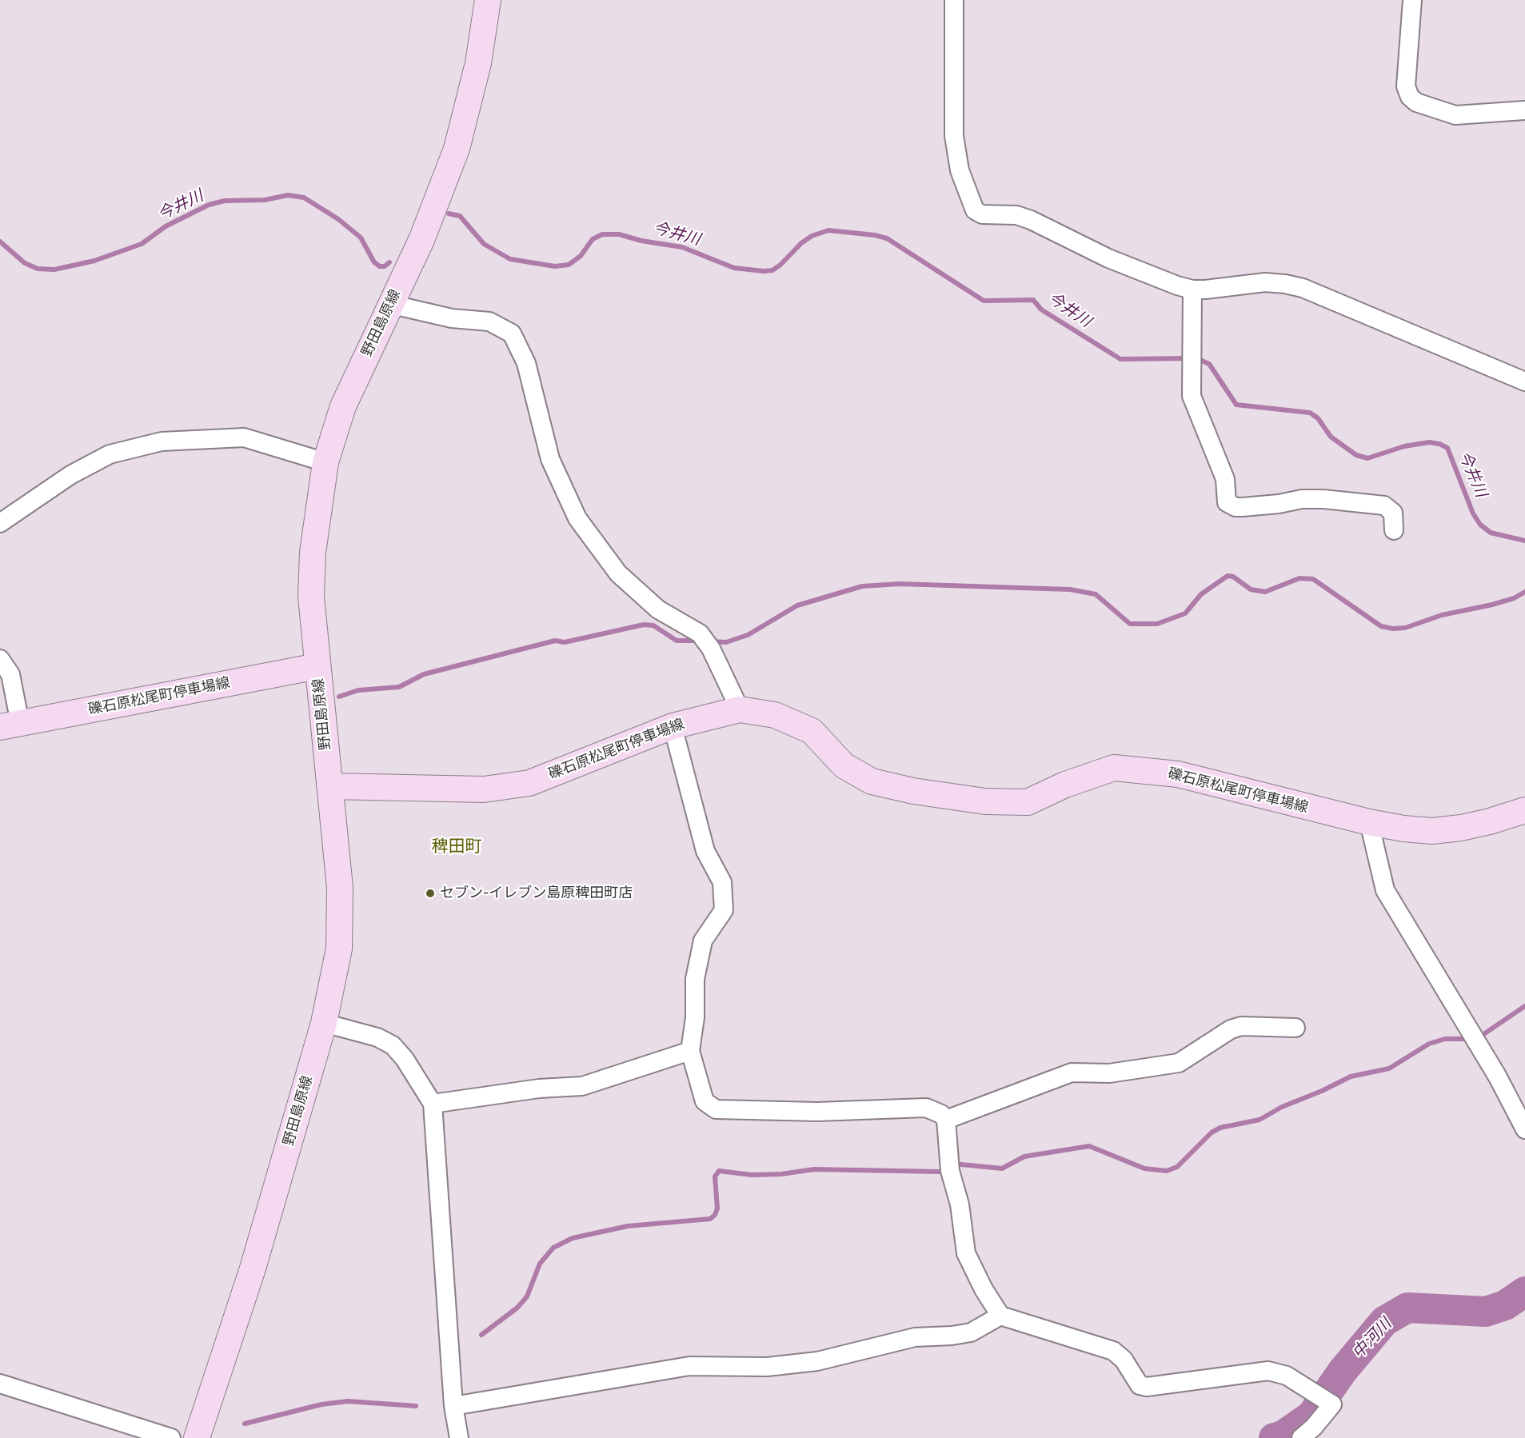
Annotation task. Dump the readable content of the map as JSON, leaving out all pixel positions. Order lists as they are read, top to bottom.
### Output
{
  "streets": {
    "main road": ["野田島原線", "礫石原松尾町停車場線"]
  },
  "crossings": [
    ["野田島原線", "礫石原松尾町停車場線"]
  ],
  "districts": ["稗田町"],
  "water": ["今井川", "中河川"],
  "places": ["セブン-イレブン島原稗田町店"]
}
